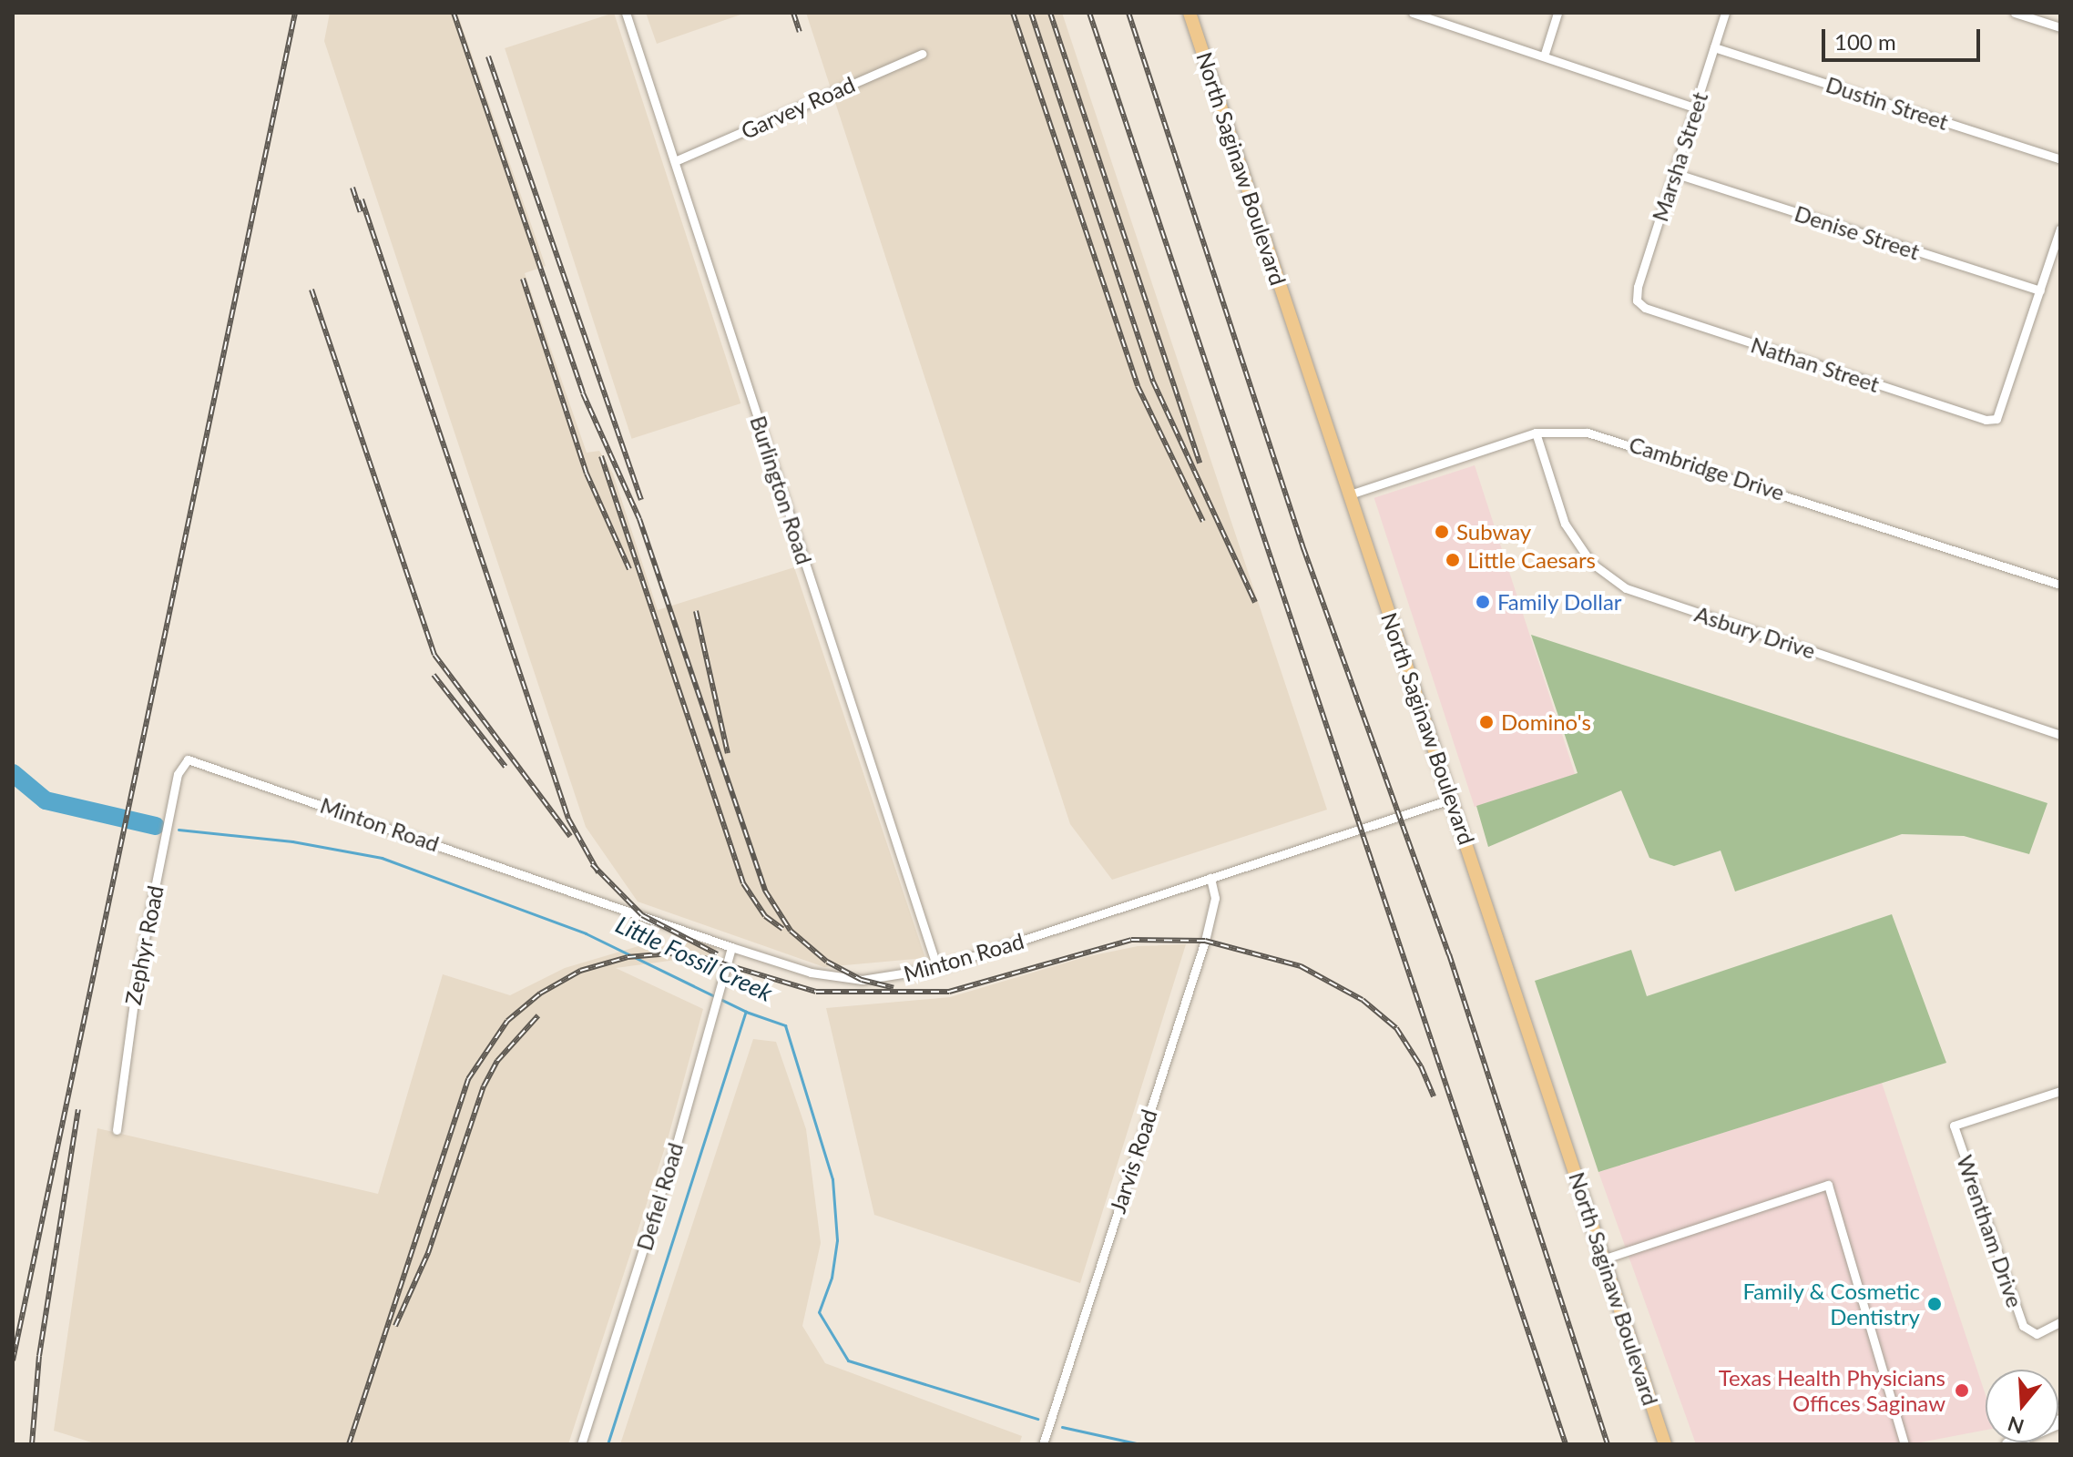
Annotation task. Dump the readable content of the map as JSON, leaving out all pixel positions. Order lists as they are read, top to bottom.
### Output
{
  "streets": {
    "main road": ["North Saginaw Boulevard"],
    "street": [
      "Dustin Street",
      "Garvey Road",
      "Marsha Street",
      "Denise Street",
      "Nathan Street",
      "Cambridge Drive",
      "Burlington Road",
      "Asbury Drive",
      "Minton Road",
      "Zephyr Road",
      "Jarvis Road",
      "Defiel Road",
      "Wrentham Drive"
    ]
  },
  "crossings": [
    ["Dustin Street", "Marsha Street"],
    ["Garvey Road", "Burlington Road"],
    ["Marsha Street", "Denise Street"],
    ["Marsha Street", "Nathan Street"],
    ["North Saginaw Boulevard", "Cambridge Drive"],
    ["North Saginaw Boulevard", "Minton Road"],
    ["Denise Street", "Nathan Street"],
    ["Cambridge Drive", "Asbury Drive"],
    ["Burlington Road", "Minton Road"],
    ["Minton Road", "Zephyr Road"],
    ["Minton Road", "Jarvis Road"],
    ["Minton Road", "Defiel Road"]
  ],
  "water": ["Little Fossil Creek"],
  "places": [
    "Subway",
    "Little Caesars",
    "Family Dollar",
    "Domino's",
    "Family & Cosmetic Dentistry",
    "Texas Health Physicians Offices Saginaw"
  ],
  "scale_bar": "100 m",
  "north": "bottom"
}
